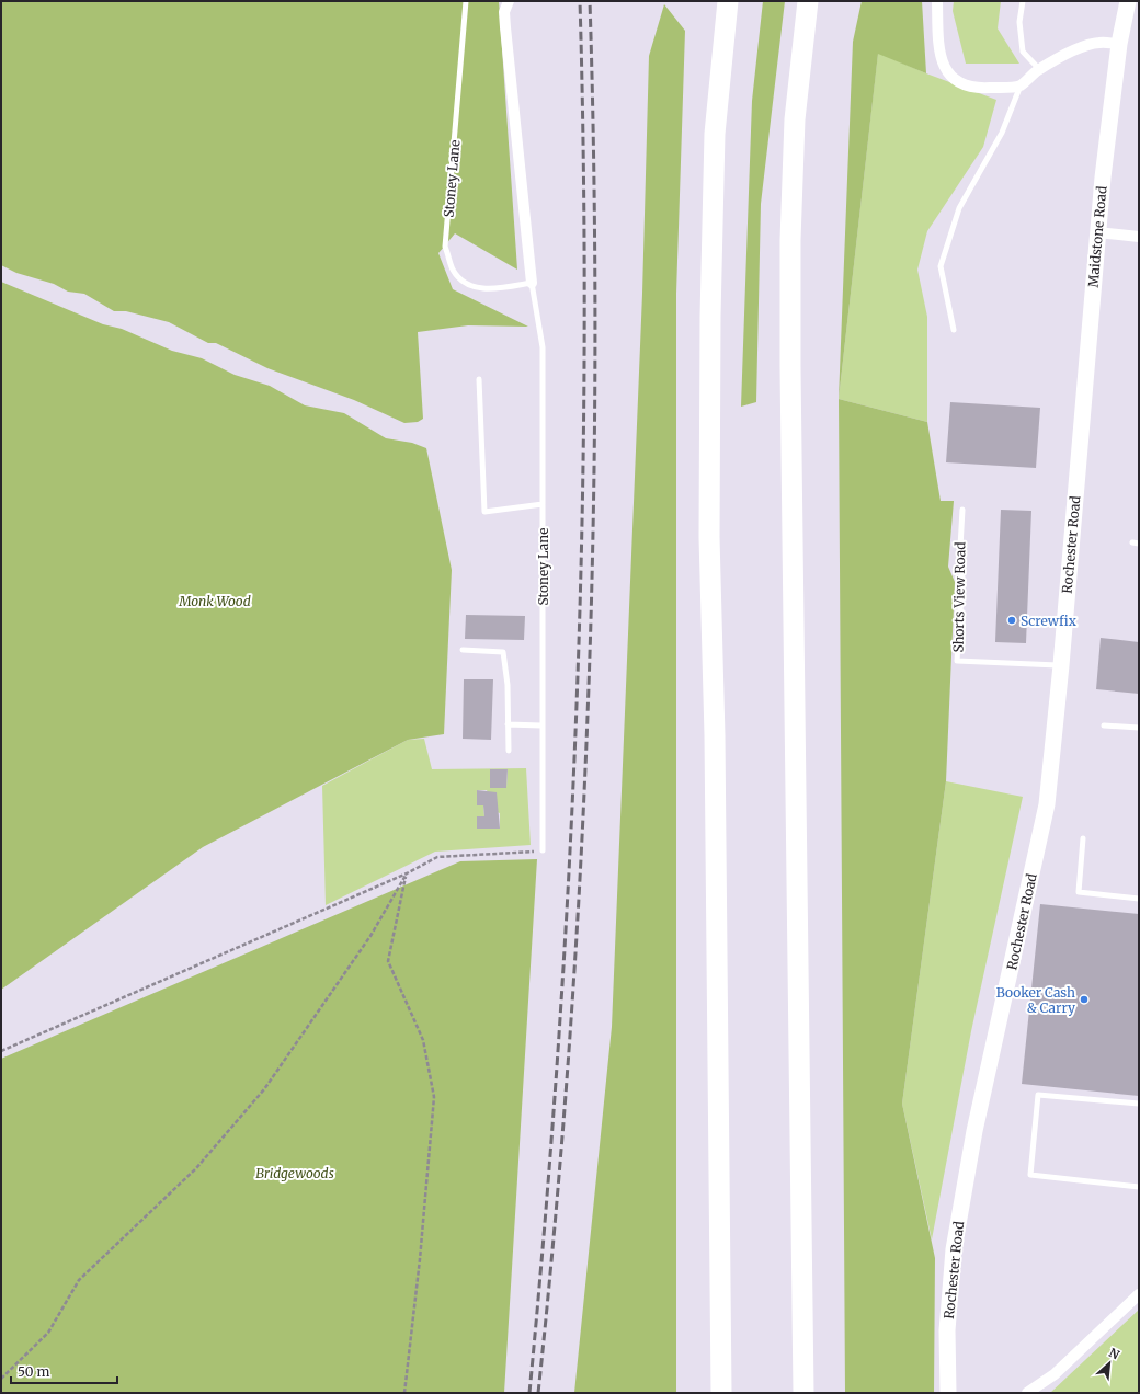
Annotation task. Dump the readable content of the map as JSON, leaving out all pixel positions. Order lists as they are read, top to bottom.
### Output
{
  "streets": {
    "main road": ["Maidstone Road", "Rochester Road"],
    "street": ["Stoney Lane"],
    "lane": ["Shorts View Road"]
  },
  "crossings": [
    ["Maidstone Road", "Rochester Road"],
    ["Rochester Road", "Shorts View Road"]
  ],
  "parks": ["Monk Wood", "Bridgewoods"],
  "places": ["Screwfix", "Booker Cash & Carry"],
  "scale_bar": "50 m",
  "north": "top right"
}
